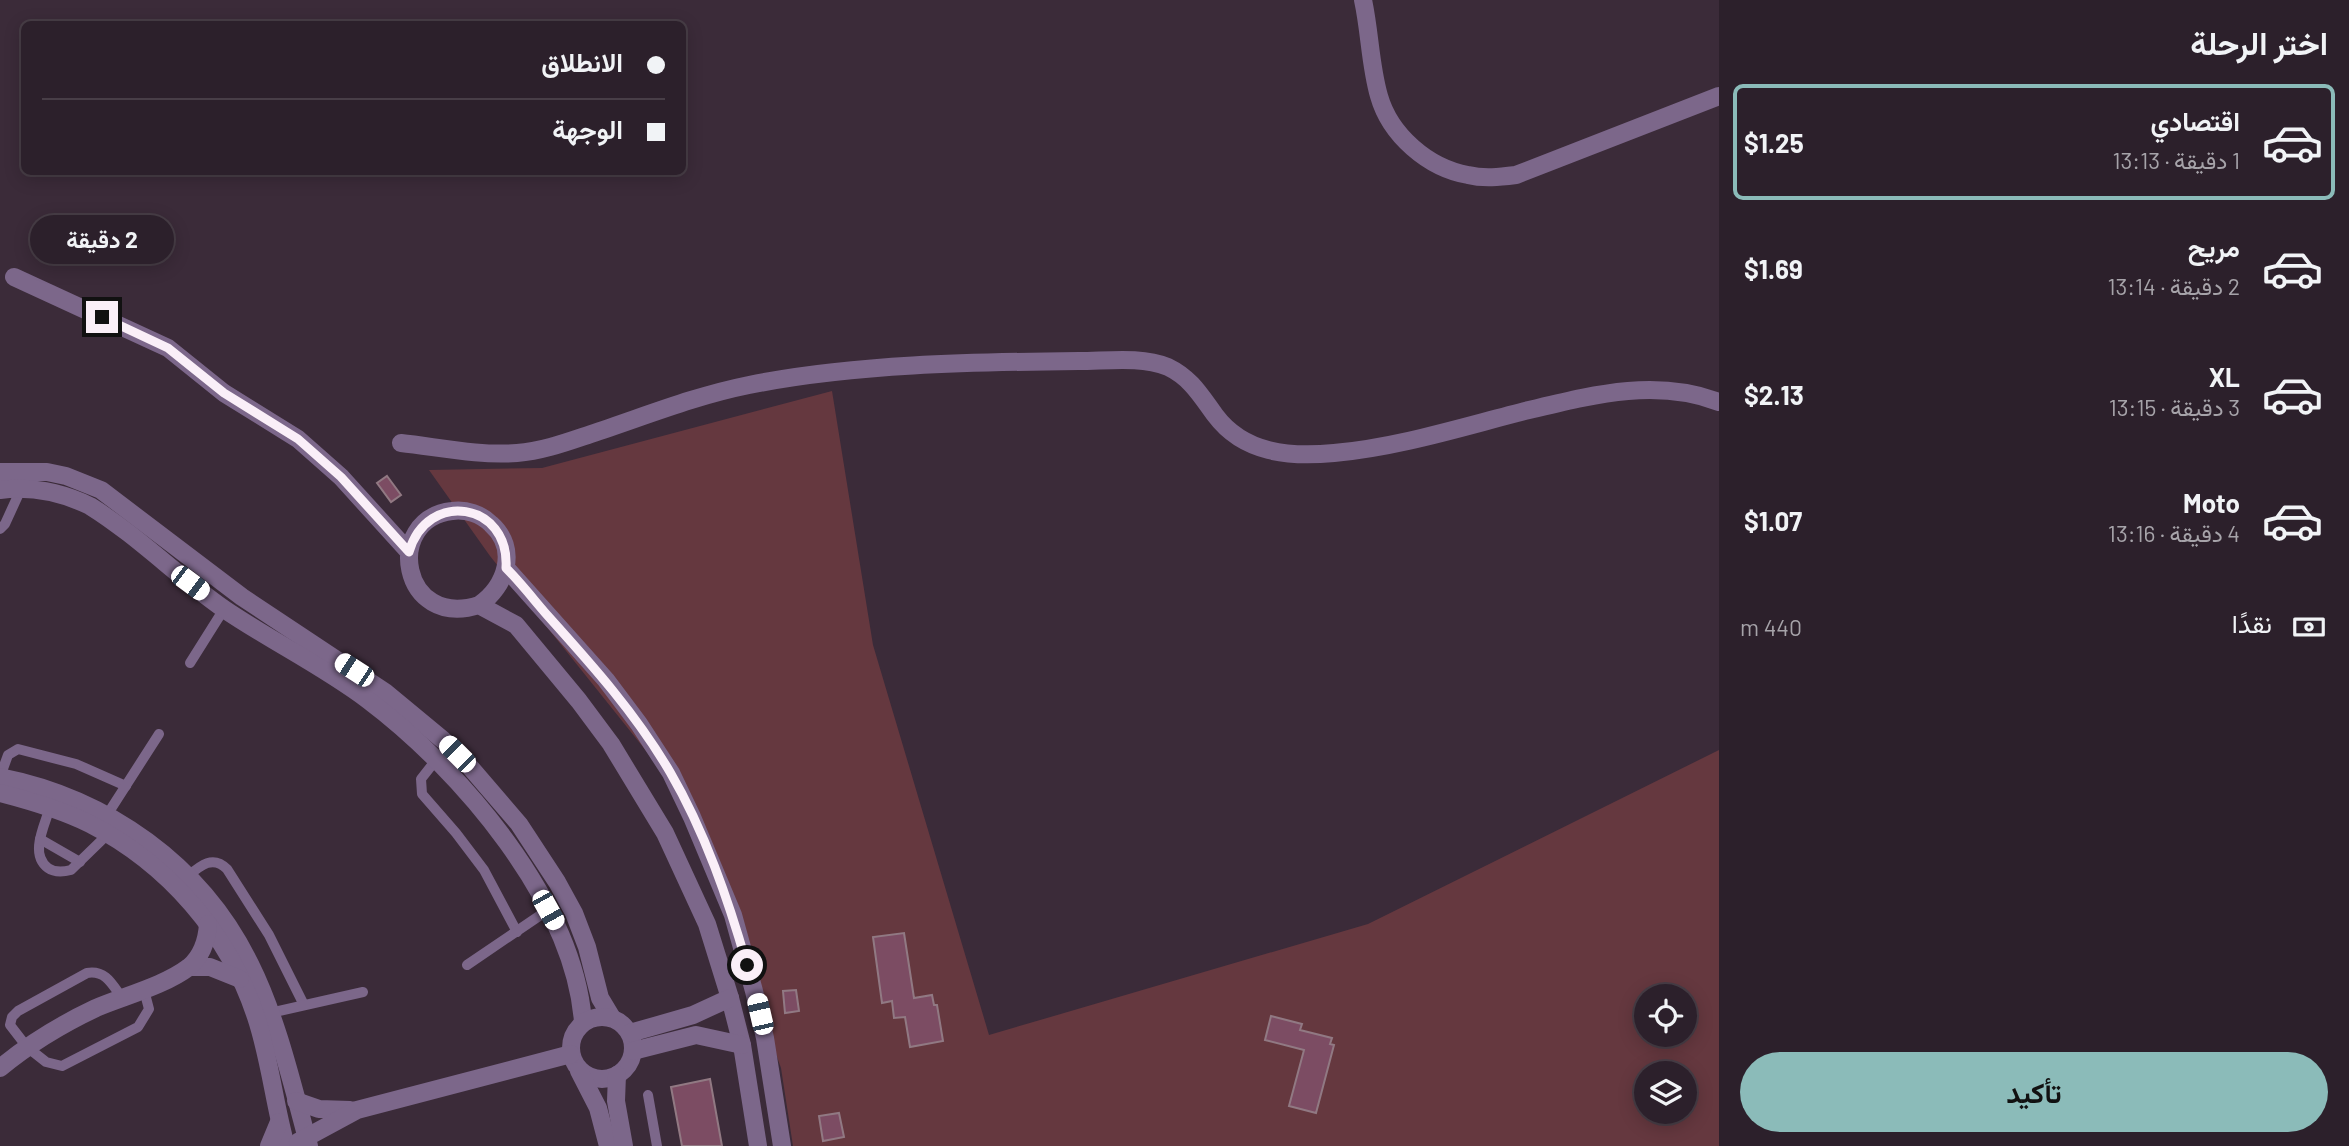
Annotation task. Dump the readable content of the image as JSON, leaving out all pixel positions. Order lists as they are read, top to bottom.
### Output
{
  "page": {
    "heading": "اختر الرحلة",
    "banner": ["الانطلاق", "الوجهة"],
    "list": [
      {
        "name": "اقتصادي",
        "note": "1 دقيقة · 13:13",
        "value": "$1.25"
      },
      {
        "name": "مريح",
        "note": "2 دقيقة · 13:14",
        "value": "$1.69"
      },
      {
        "name": "XL",
        "note": "3 دقيقة · 13:15",
        "value": "$2.13"
      },
      {
        "name": "Moto",
        "note": "4 دقيقة · 13:16",
        "value": "$1.07"
      }
    ],
    "bubble": "2 دقيقة",
    "pay": ["نقدًا", "440 m"],
    "buttons": "تأكيد"
  }
}
